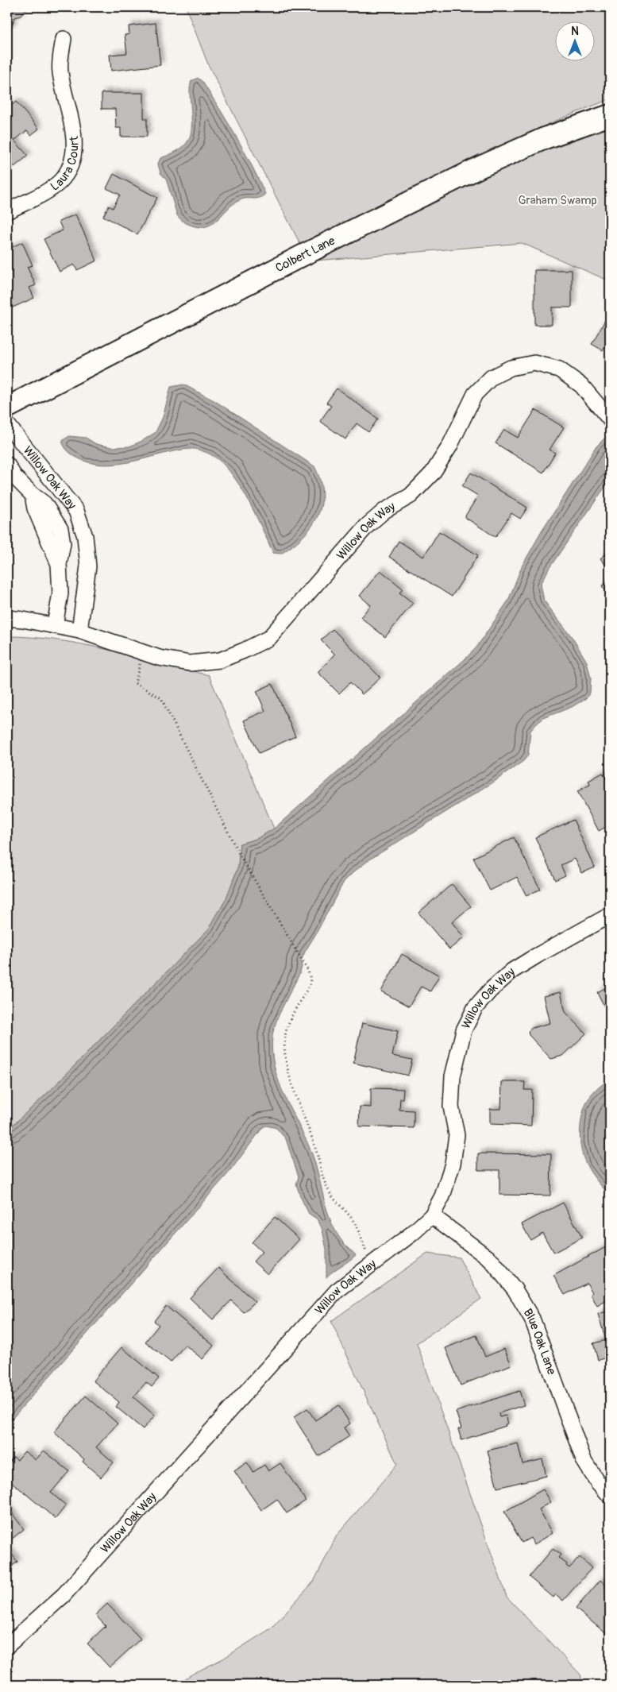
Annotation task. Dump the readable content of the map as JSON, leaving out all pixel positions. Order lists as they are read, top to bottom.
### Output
{
  "streets": {
    "street": [
      "Laura Court",
      "Colbert Lane",
      "Willow Oak Way",
      "Blue Oak Lane"
    ]
  },
  "crossings": [
    ["Willow Oak Way", "Blue Oak Lane"]
  ],
  "parks": ["Graham Swamp"],
  "north": "top"
}
